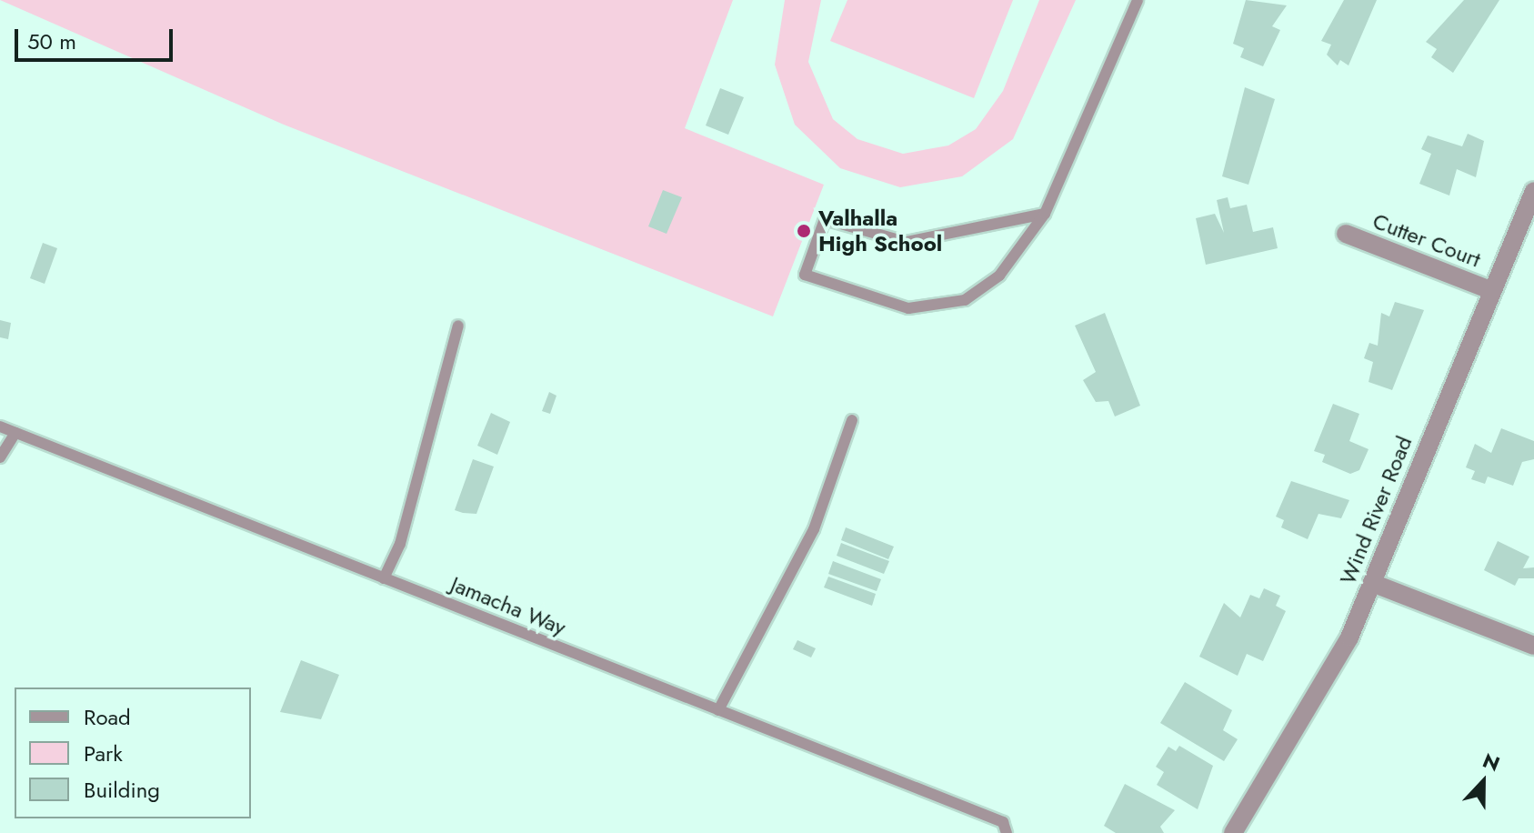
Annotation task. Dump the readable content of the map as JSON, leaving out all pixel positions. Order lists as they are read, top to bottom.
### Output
{
  "streets": {
    "street": ["Cutter Court", "Wind River Road"],
    "lane": ["Jamacha Way"]
  },
  "crossings": [
    ["Cutter Court", "Wind River Road"]
  ],
  "places": ["Valhalla High School"],
  "legend": ["Road", "Park", "Building"],
  "scale_bar": "50 m",
  "north": "top"
}
